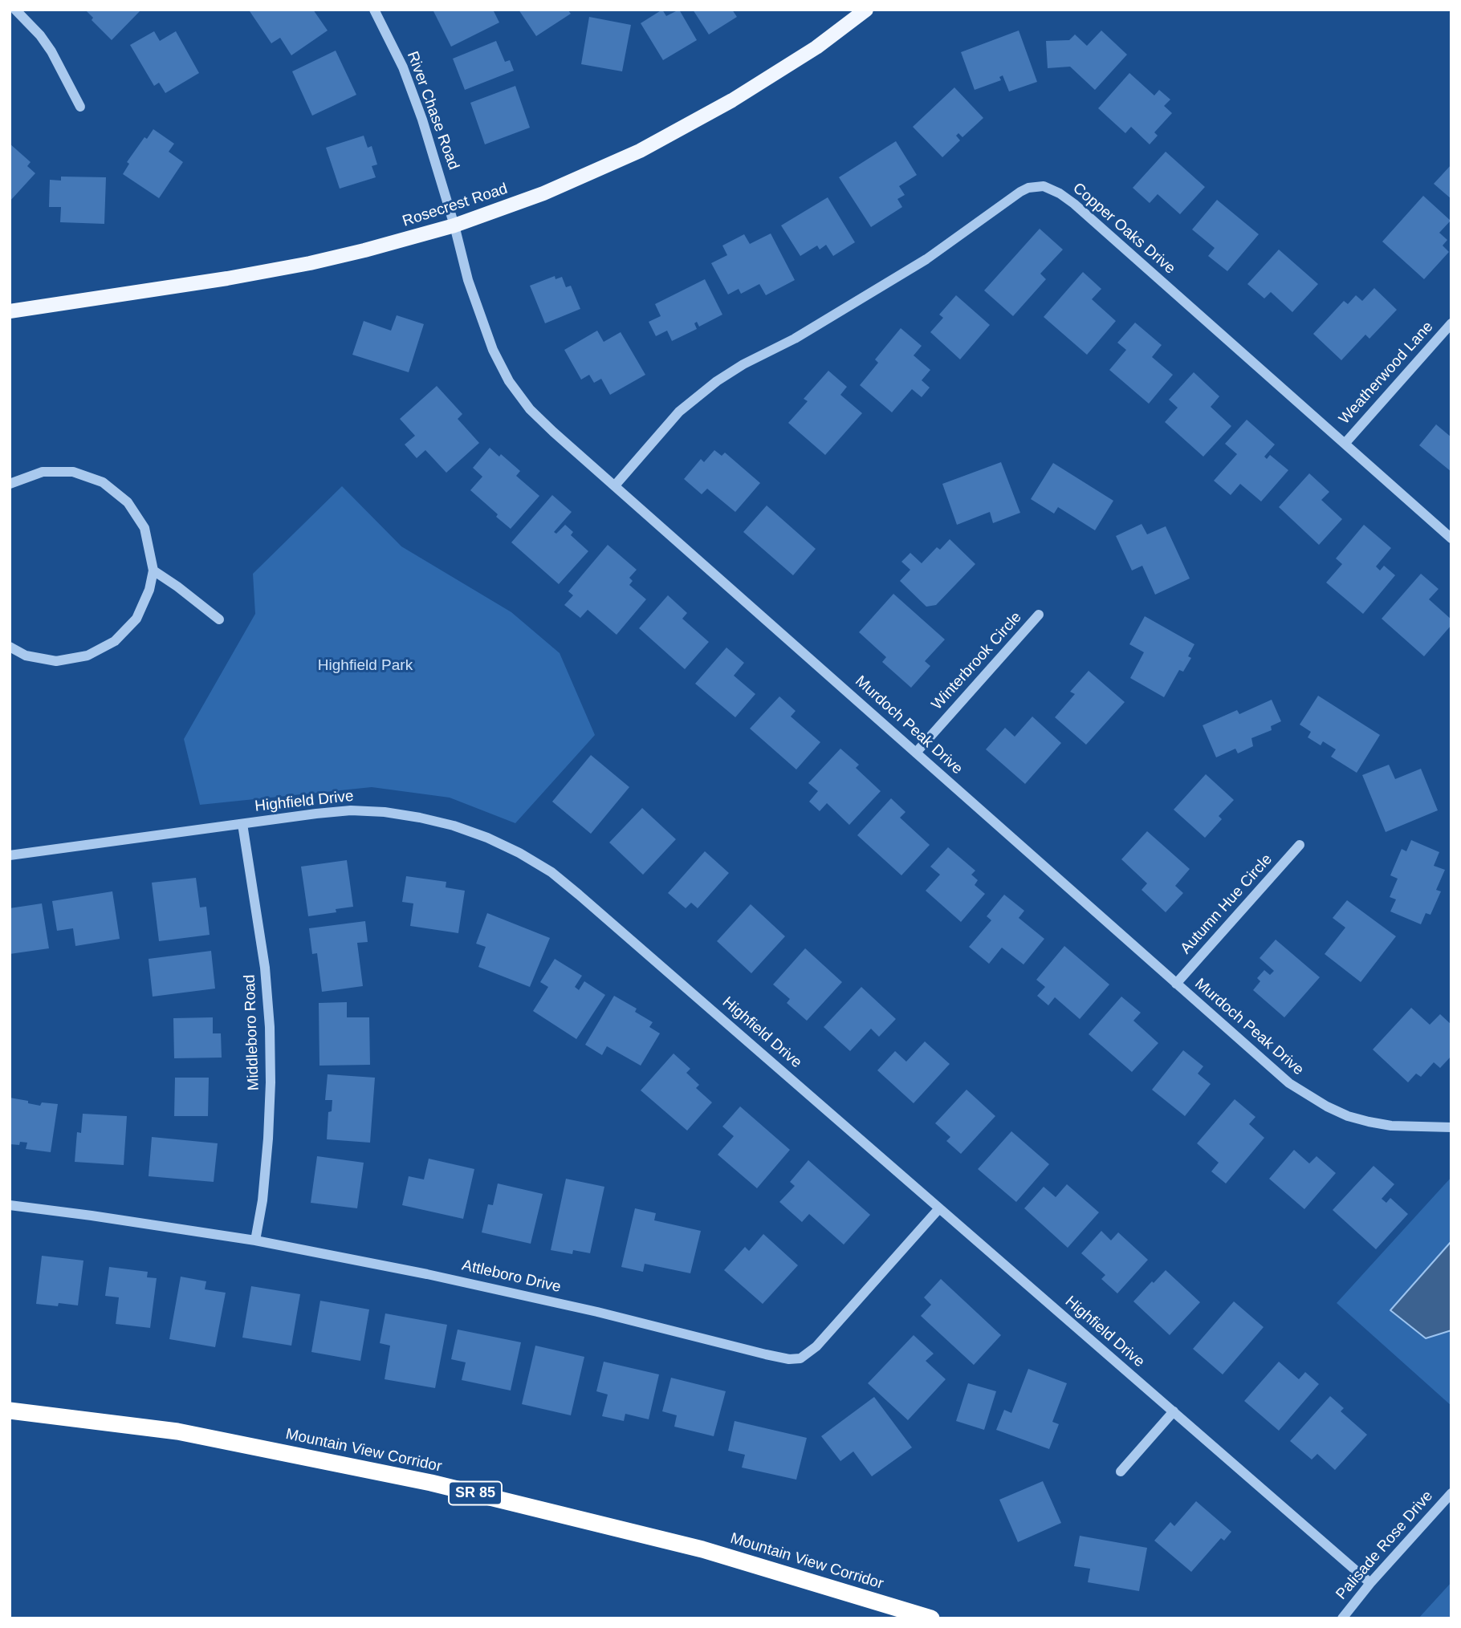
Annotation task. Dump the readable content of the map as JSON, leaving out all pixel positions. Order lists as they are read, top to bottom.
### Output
{
  "streets": {
    "highway": ["Mountain View Corridor", "SR 85"],
    "main road": ["Rosecrest Road"],
    "street": [
      "River Chase Road",
      "Copper Oaks Drive",
      "Weatherwood Lane",
      "Winterbrook Circle",
      "Murdoch Peak Drive",
      "Highfield Drive",
      "Autumn Hue Circle",
      "Middleboro Road",
      "Attleboro Drive",
      "Palisade Rose Drive"
    ]
  },
  "crossings": [
    ["River Chase Road", "Rosecrest Road"],
    ["River Chase Road", "Murdoch Peak Drive"],
    ["Rosecrest Road", "Murdoch Peak Drive"],
    ["Copper Oaks Drive", "Weatherwood Lane"],
    ["Copper Oaks Drive", "Murdoch Peak Drive"],
    ["Winterbrook Circle", "Murdoch Peak Drive"],
    ["Murdoch Peak Drive", "Autumn Hue Circle"],
    ["Highfield Drive", "Middleboro Road"],
    ["Highfield Drive", "Attleboro Drive"],
    ["Highfield Drive", "Palisade Rose Drive"],
    ["Middleboro Road", "Attleboro Drive"]
  ],
  "parks": ["Highfield Park"]
}
